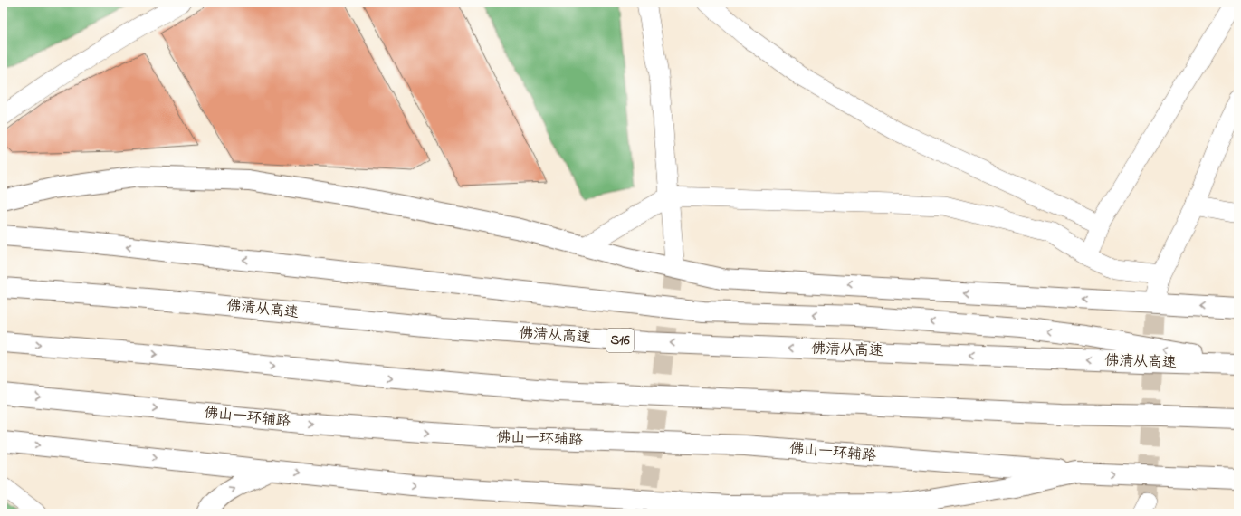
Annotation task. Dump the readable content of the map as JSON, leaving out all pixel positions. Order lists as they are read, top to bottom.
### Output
{
  "streets": {
    "main road": ["佛清从高速", "S16", "佛山一环辅路"]
  }
}
